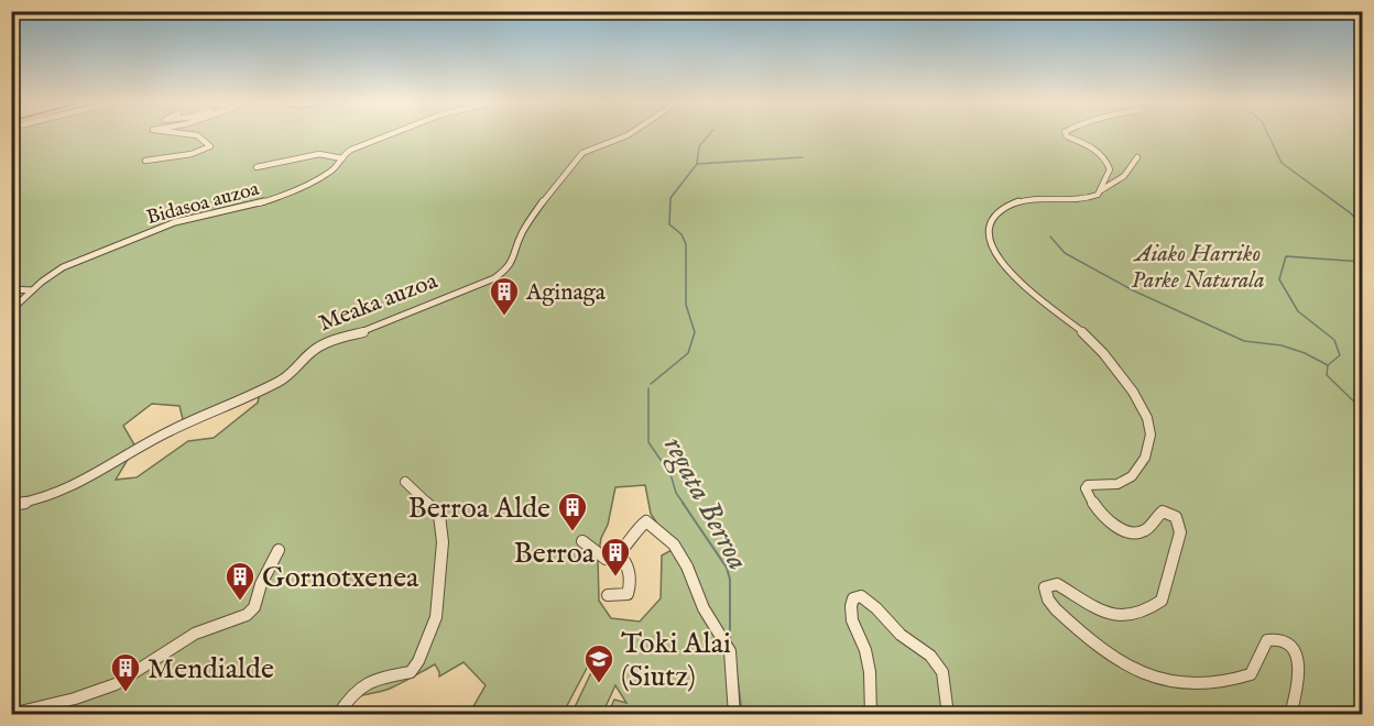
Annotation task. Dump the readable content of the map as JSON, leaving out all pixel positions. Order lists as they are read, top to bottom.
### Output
{
  "streets": {
    "street": ["Bidasoa auzoa", "Meaka auzoa"]
  },
  "water": ["regata Berroa"],
  "parks": ["Aiako Harriko Parke Naturala"],
  "places": {
    "building": [
      "Aginaga",
      "Berroa Alde",
      "Berroa",
      "Gornotxenea",
      "Mendialde"
    ],
    "school or university": ["Toki Alai (Siutz)"]
  }
}
